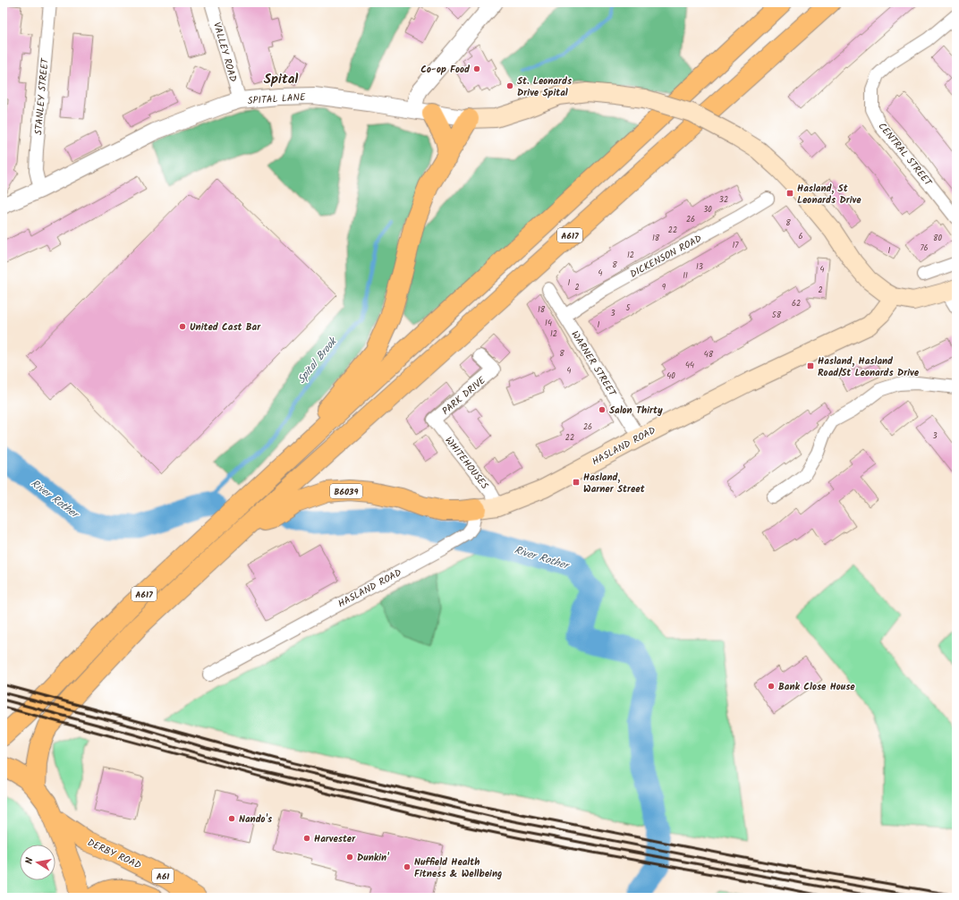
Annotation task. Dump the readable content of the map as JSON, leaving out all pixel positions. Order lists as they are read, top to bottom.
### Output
{
  "streets": {
    "highway": [
      "A617",
      "B6039",
      "DERBY ROAD",
      "A61"
    ],
    "main road": ["HASLAND ROAD"],
    "street": [
      "VALLEY ROAD",
      "STANLEY STREET",
      "SPITAL LANE",
      "CENTRAL STREET",
      "DICKENSON ROAD",
      "WARNER STREET",
      "PARK DRIVE",
      "WHITEHOUSES"
    ]
  },
  "crossings": [
    ["VALLEY ROAD", "SPITAL LANE"],
    ["STANLEY STREET", "SPITAL LANE"],
    ["A617", "B6039"],
    ["DICKENSON ROAD", "WARNER STREET"],
    ["WARNER STREET", "HASLAND ROAD"],
    ["PARK DRIVE", "WHITEHOUSES"],
    ["HASLAND ROAD", "WHITEHOUSES"],
    ["HASLAND ROAD", "B6039"]
  ],
  "districts": ["Spital"],
  "water": ["Spital Brook", "River Rother"],
  "places": {
    "other": [
      "Co-op Food",
      "St. Leonards Drive Spital",
      "United Cast Bar",
      "Salon Thirty",
      "Bank Close House",
      "Nando's",
      "Harvester",
      "Dunkin'",
      "Nuffield Health Fitness & Wellbeing"
    ],
    "transit": ["Hasland, St Leonards Drive", "Hasland, Hasland Road/St Leonards Drive", "Hasland, Warner Street"]
  },
  "house_numbers": [
    "32",
    "30",
    "26",
    "8",
    "22",
    "6",
    "18",
    "80",
    "17",
    "76",
    "1",
    "12",
    "8",
    "13",
    "4",
    "4",
    "11",
    "1",
    "2",
    "9",
    "2",
    "62",
    "5",
    "18",
    "3",
    "58",
    "14",
    "1",
    "12",
    "8",
    "48",
    "44",
    "4",
    "40",
    "26",
    "3",
    "22"
  ],
  "north": "left"
}
